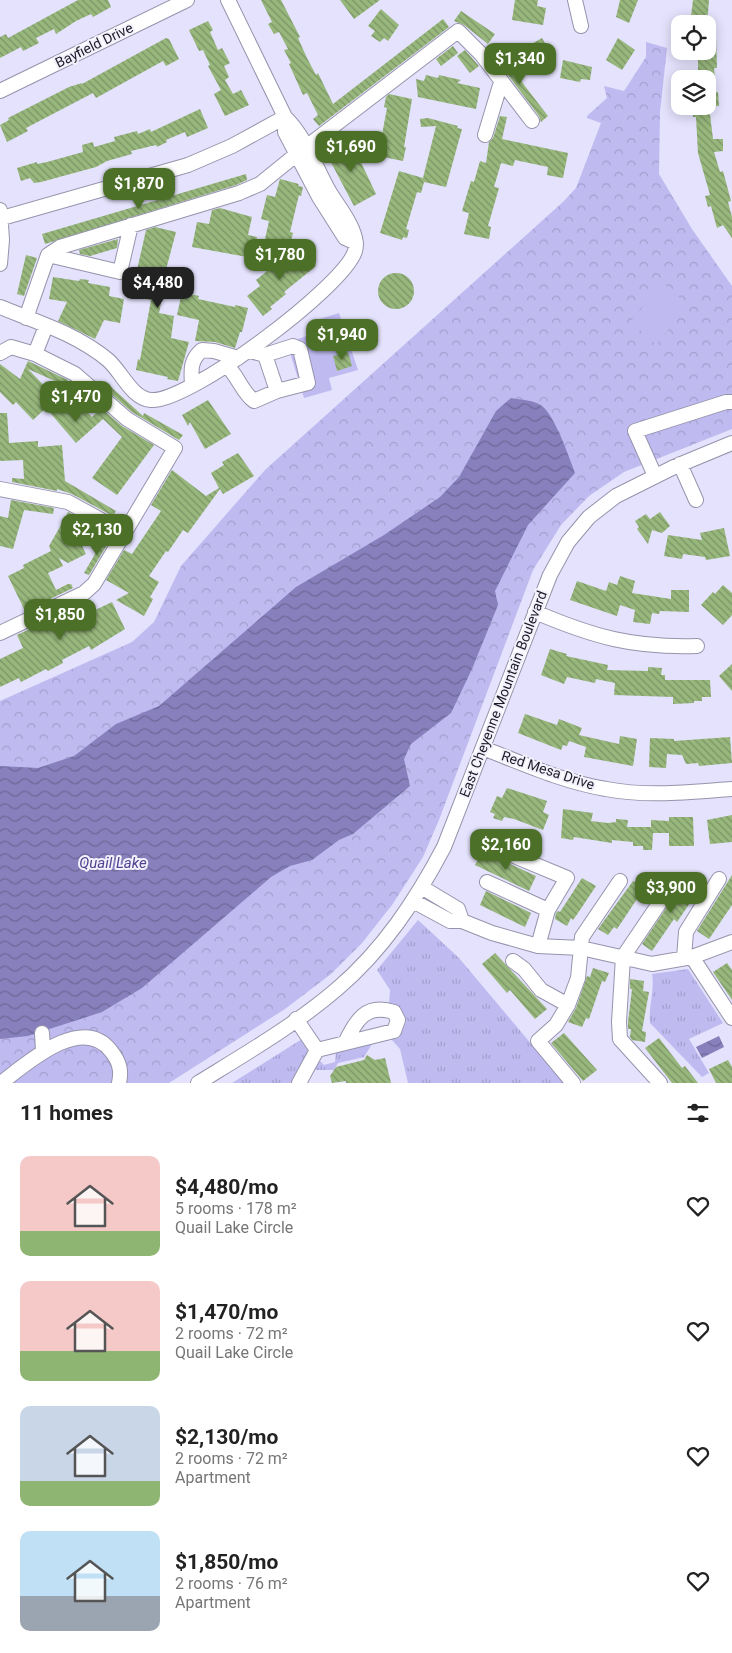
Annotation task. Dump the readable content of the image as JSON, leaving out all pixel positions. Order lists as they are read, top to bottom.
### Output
{
  "streets": {
    "street": ["Bayfield Drive", "East Cheyenne Mountain Boulevard", "Red Mesa Drive"]
  },
  "crossings": [
    ["East Cheyenne Mountain Boulevard", "Red Mesa Drive"]
  ],
  "water": ["Quail Lake"],
  "page": {
    "price": [
      "$1,340",
      "$1,690",
      "$1,870",
      "$1,780",
      "$4,480",
      "$1,940",
      "$1,470",
      "$2,130",
      "$1,850",
      "$2,160",
      "$3,900"
    ],
    "heading": "11 homes",
    "list": [
      {
        "name": "$4,480/mo",
        "note": "5 rooms · 178 m² · Quail Lake Circle"
      },
      {
        "name": "$1,470/mo",
        "note": "2 rooms · 72 m² · Quail Lake Circle"
      },
      {
        "name": "$2,130/mo",
        "note": "2 rooms · 72 m² · Apartment"
      },
      {
        "name": "$1,850/mo",
        "note": "2 rooms · 76 m² · Apartment"
      }
    ]
  }
}
